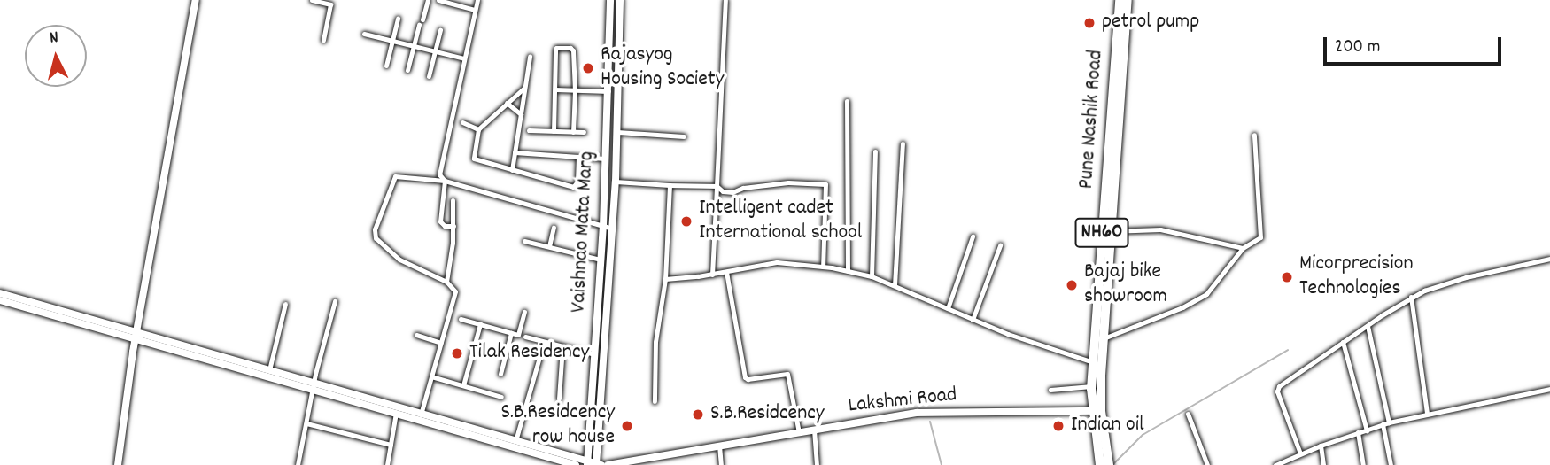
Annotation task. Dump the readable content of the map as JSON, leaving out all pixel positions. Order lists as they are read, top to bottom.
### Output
{
  "streets": {
    "highway": ["Pune Nashik Road", "NH60"],
    "main road": ["Vaishnao Mata Marg", "Lakshmi Road"]
  },
  "crossings": [
    ["Pune Nashik Road", "Lakshmi Road"]
  ],
  "places": [
    "petrol pump",
    "Rajasyog Housing Society",
    "Intelligent cadet International school",
    "Micorprecision Technologies",
    "Bajaj bike showroom",
    "Tilak Residency",
    "S.B.Residcency",
    "S.B.Residcency row house",
    "Indian oil"
  ],
  "scale_bar": "200 m",
  "north": "top"
}
